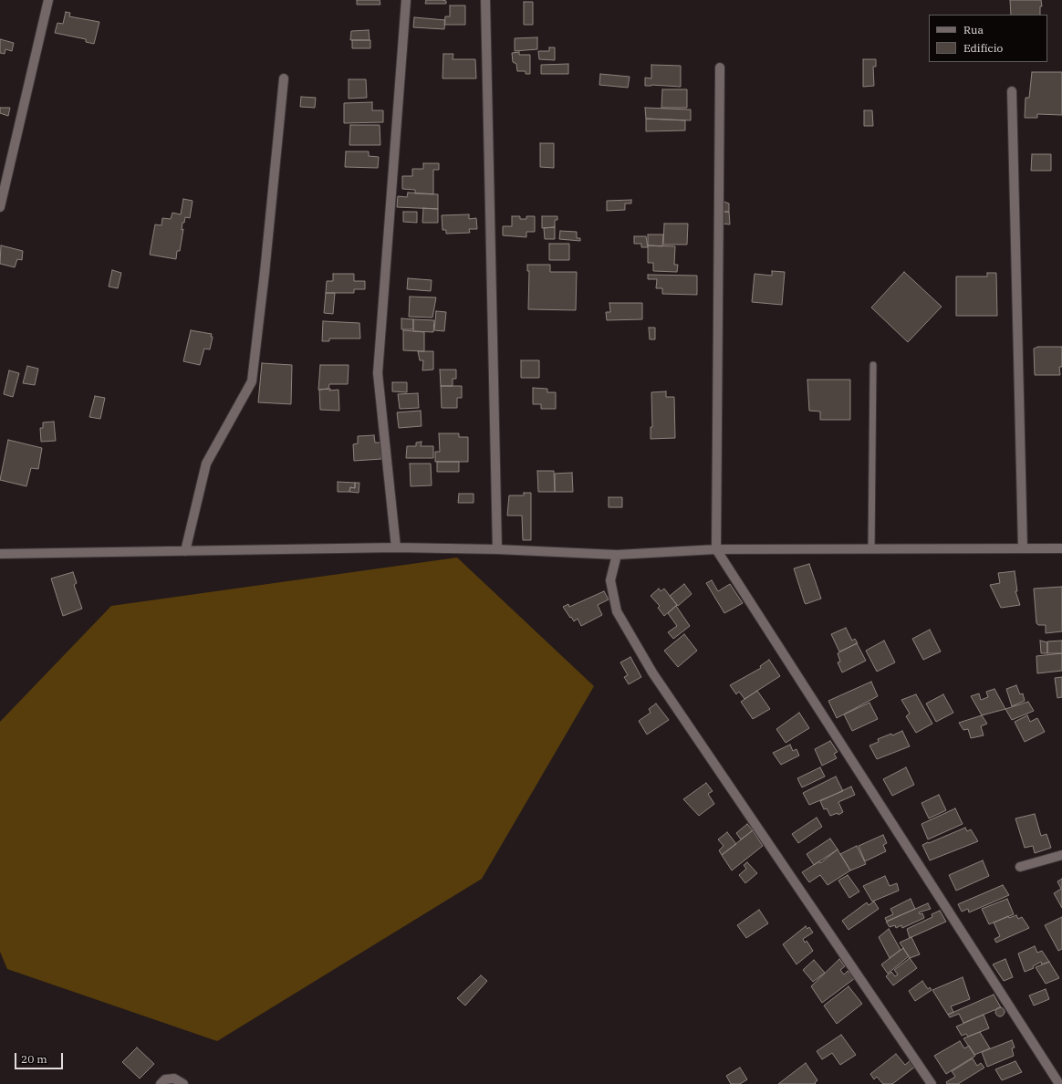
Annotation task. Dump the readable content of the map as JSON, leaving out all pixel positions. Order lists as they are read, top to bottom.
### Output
{
  "legend": ["Rua", "Edifício"],
  "scale_bar": "20 m"
}
